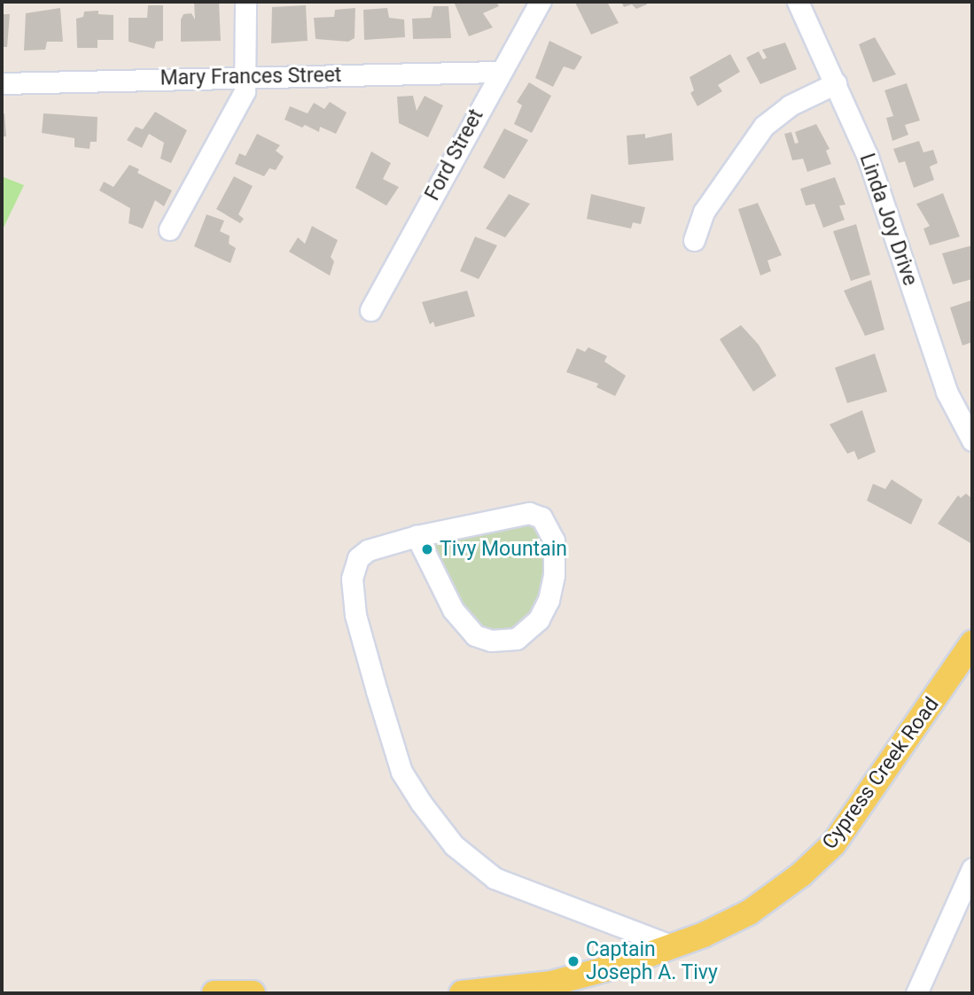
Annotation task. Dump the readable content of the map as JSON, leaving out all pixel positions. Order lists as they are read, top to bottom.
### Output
{
  "streets": {
    "main road": ["Cypress Creek Road"],
    "street": ["Mary Frances Street", "Ford Street", "Linda Joy Drive"]
  },
  "crossings": [
    ["Mary Frances Street", "Ford Street"]
  ],
  "places": ["Tivy Mountain", "Captain Joseph A. Tivy"]
}
